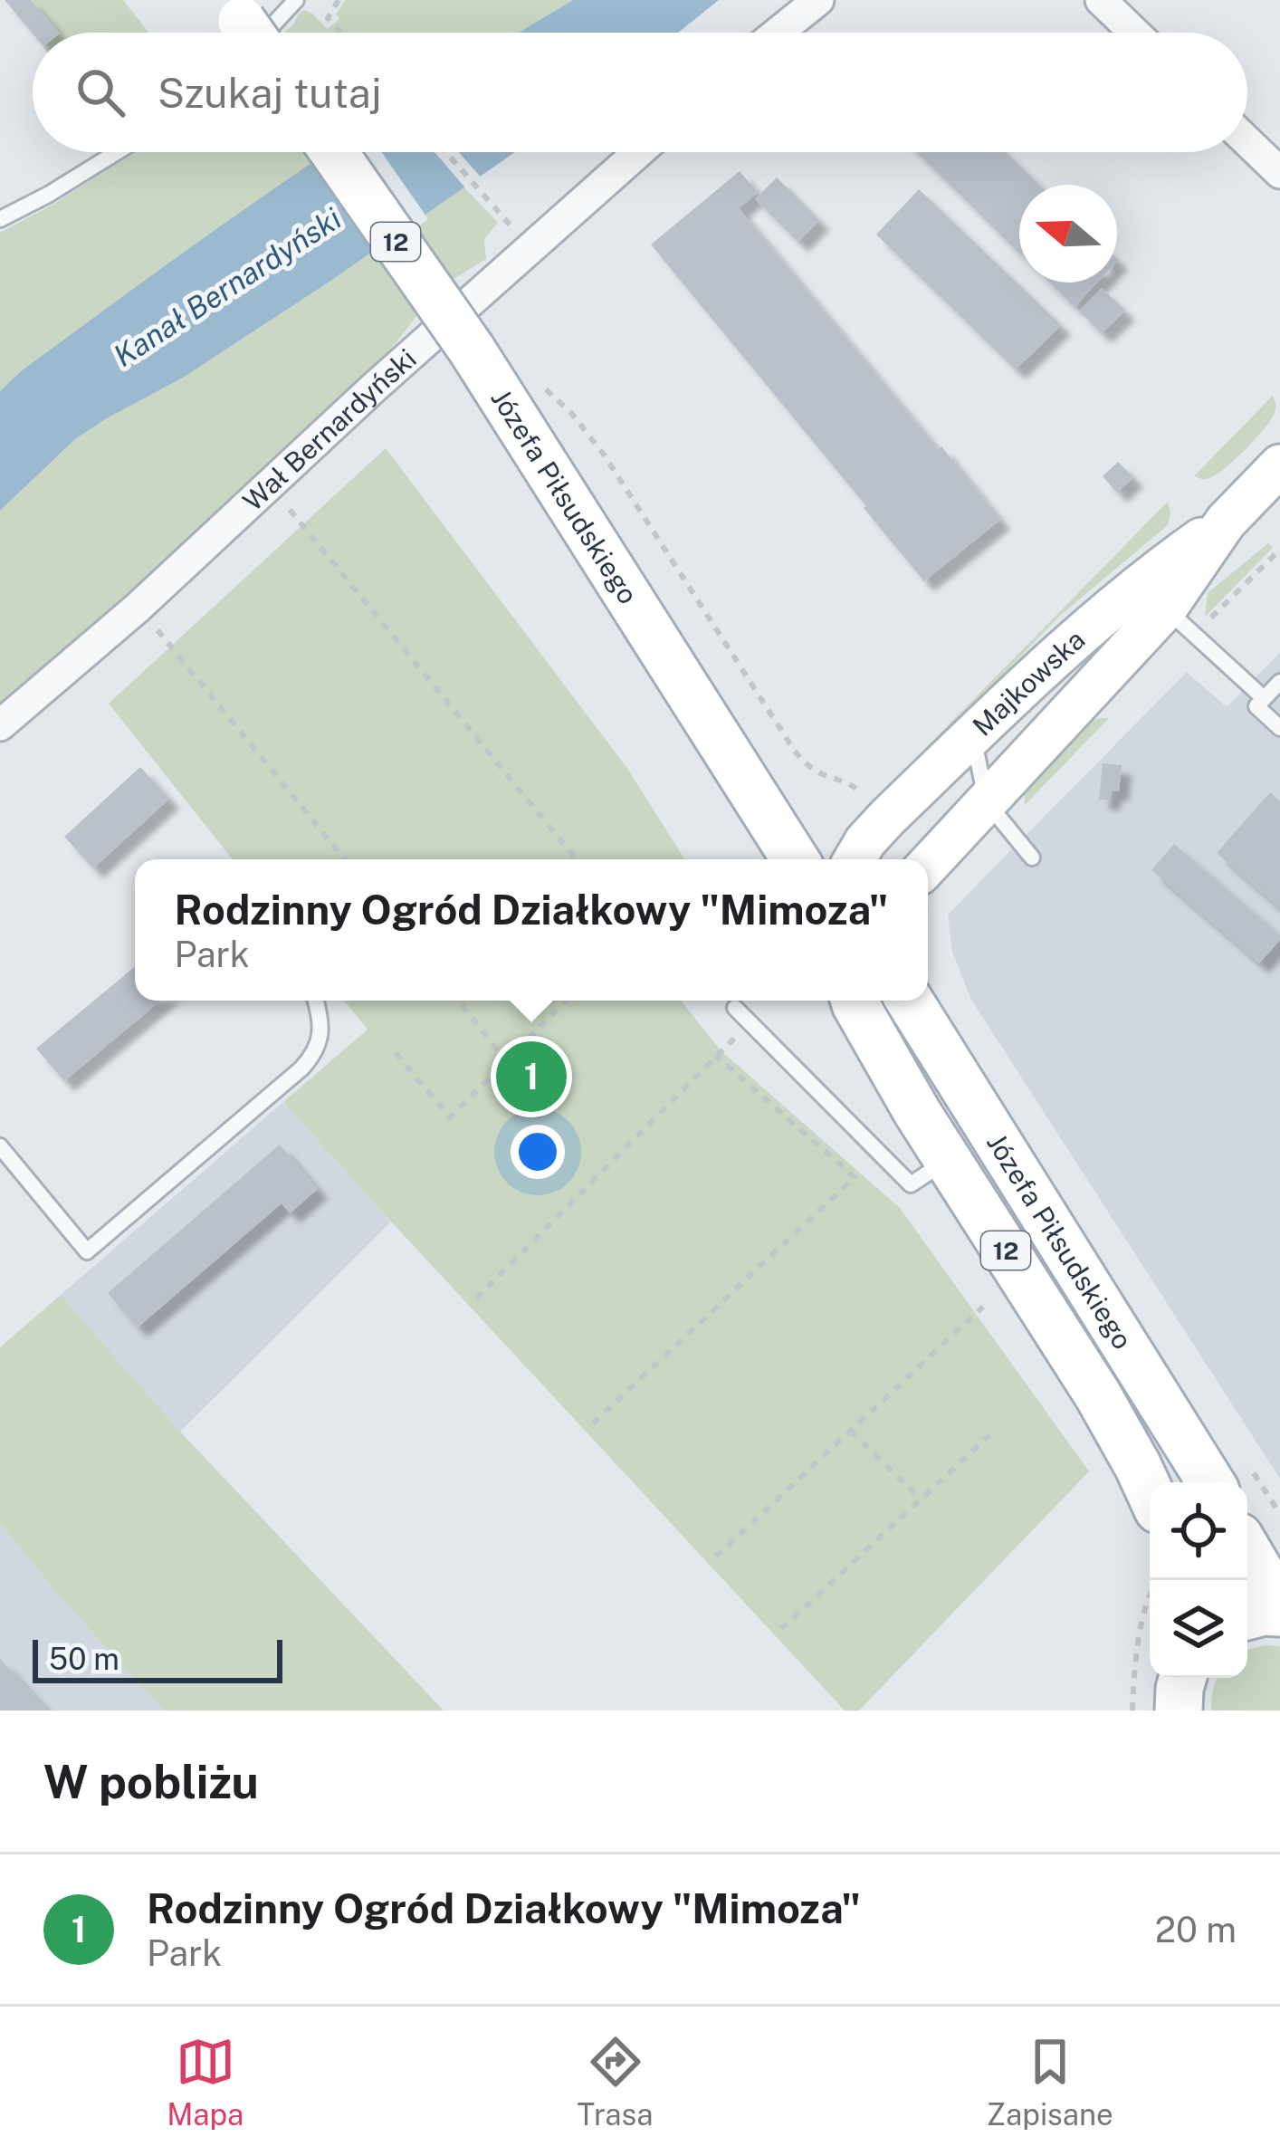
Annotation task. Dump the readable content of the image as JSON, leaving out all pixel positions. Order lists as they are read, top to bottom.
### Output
{
  "streets": {
    "main road": ["12", "Józefa Piłsudskiego", "Majkowska"],
    "street": ["Wał Bernardyński"]
  },
  "water": ["Kanał Bernardyński"],
  "scale_bar": "50 m",
  "north": "left",
  "page": {
    "search": "Szukaj tutaj",
    "popup": ["Rodzinny Ogród Działkowy \"Mimoza\"", "Park"],
    "pins": "1",
    "scale": "50 m",
    "heading": "W pobliżu",
    "list": [
      {
        "mark": "1",
        "name": "Rodzinny Ogród Działkowy \"Mimoza\"",
        "note": "Park",
        "value": "20 m"
      }
    ],
    "nav": ["Mapa", "Trasa", "Zapisane"]
  }
}
